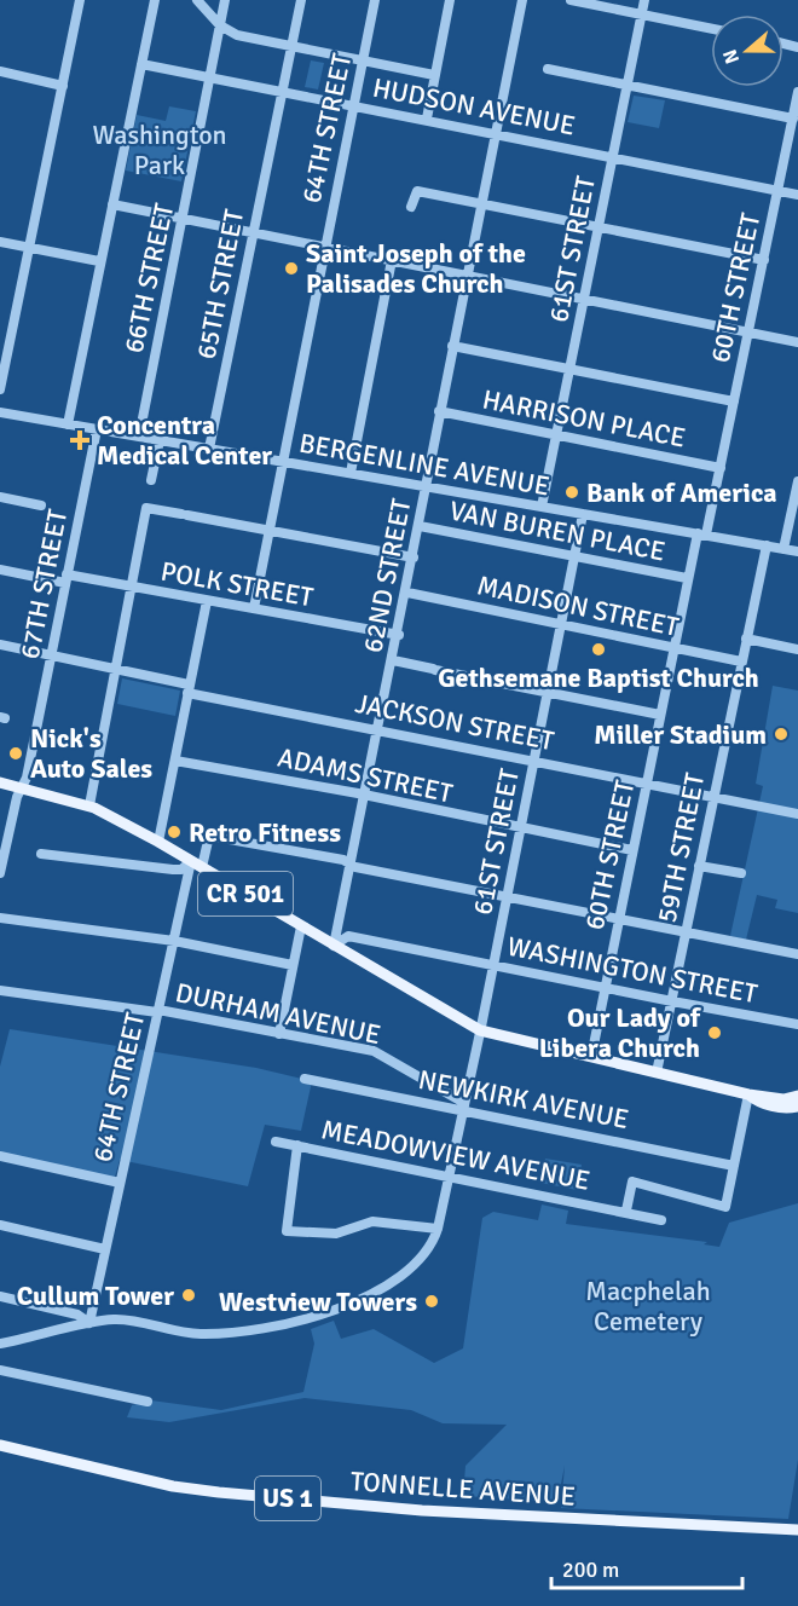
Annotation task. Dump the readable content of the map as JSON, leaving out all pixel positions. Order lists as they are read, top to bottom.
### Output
{
  "streets": {
    "main road": ["CR 501", "TONNELLE AVENUE", "US 1"],
    "street": [
      "HUDSON AVENUE",
      "64TH STREET",
      "61ST STREET",
      "66TH STREET",
      "65TH STREET",
      "60TH STREET",
      "HARRISON PLACE",
      "BERGENLINE AVENUE",
      "VAN BUREN PLACE",
      "62ND STREET",
      "67TH STREET",
      "POLK STREET",
      "MADISON STREET",
      "JACKSON STREET",
      "ADAMS STREET",
      "59TH STREET",
      "WASHINGTON STREET",
      "DURHAM AVENUE",
      "NEWKIRK AVENUE",
      "MEADOWVIEW AVENUE"
    ]
  },
  "crossings": [
    ["HUDSON AVENUE", "64TH STREET"],
    ["HUDSON AVENUE", "61ST STREET"],
    ["HUDSON AVENUE", "66TH STREET"],
    ["HUDSON AVENUE", "65TH STREET"],
    ["HUDSON AVENUE", "60TH STREET"],
    ["HUDSON AVENUE", "62ND STREET"],
    ["64TH STREET", "61ST STREET"],
    ["64TH STREET", "BERGENLINE AVENUE"],
    ["64TH STREET", "62ND STREET"],
    ["64TH STREET", "POLK STREET"],
    ["64TH STREET", "CR 501"],
    ["64TH STREET", "DURHAM AVENUE"],
    ["61ST STREET", "HARRISON PLACE"],
    ["61ST STREET", "BERGENLINE AVENUE"],
    ["61ST STREET", "VAN BUREN PLACE"],
    ["61ST STREET", "MADISON STREET"],
    ["61ST STREET", "JACKSON STREET"],
    ["61ST STREET", "ADAMS STREET"],
    ["61ST STREET", "CR 501"],
    ["61ST STREET", "WASHINGTON STREET"],
    ["61ST STREET", "DURHAM AVENUE"],
    ["61ST STREET", "NEWKIRK AVENUE"],
    ["61ST STREET", "MEADOWVIEW AVENUE"],
    ["66TH STREET", "BERGENLINE AVENUE"],
    ["65TH STREET", "BERGENLINE AVENUE"],
    ["60TH STREET", "HARRISON PLACE"],
    ["60TH STREET", "BERGENLINE AVENUE"],
    ["60TH STREET", "VAN BUREN PLACE"],
    ["60TH STREET", "MADISON STREET"],
    ["60TH STREET", "JACKSON STREET"],
    ["60TH STREET", "ADAMS STREET"],
    ["60TH STREET", "CR 501"],
    ["60TH STREET", "WASHINGTON STREET"],
    ["HARRISON PLACE", "62ND STREET"],
    ["BERGENLINE AVENUE", "62ND STREET"],
    ["BERGENLINE AVENUE", "67TH STREET"],
    ["BERGENLINE AVENUE", "59TH STREET"],
    ["VAN BUREN PLACE", "62ND STREET"],
    ["62ND STREET", "POLK STREET"],
    ["62ND STREET", "MADISON STREET"],
    ["62ND STREET", "JACKSON STREET"],
    ["62ND STREET", "ADAMS STREET"],
    ["62ND STREET", "CR 501"],
    ["62ND STREET", "WASHINGTON STREET"],
    ["67TH STREET", "POLK STREET"],
    ["67TH STREET", "JACKSON STREET"],
    ["67TH STREET", "CR 501"],
    ["MADISON STREET", "59TH STREET"],
    ["JACKSON STREET", "59TH STREET"],
    ["59TH STREET", "CR 501"],
    ["59TH STREET", "WASHINGTON STREET"],
    ["CR 501", "WASHINGTON STREET"],
    ["DURHAM AVENUE", "NEWKIRK AVENUE"]
  ],
  "parks": ["Washington Park", "Macphelah Cemetery"],
  "places": {
    "other": [
      "Saint Joseph of the Palisades Church",
      "Bank of America",
      "Gethsemane Baptist Church",
      "Miller Stadium",
      "Nick's Auto Sales",
      "Retro Fitness",
      "Our Lady of Libera Church",
      "Cullum Tower",
      "Westview Towers"
    ],
    "health": ["Concentra Medical Center"]
  },
  "scale_bar": "200 m",
  "north": "left"
}
